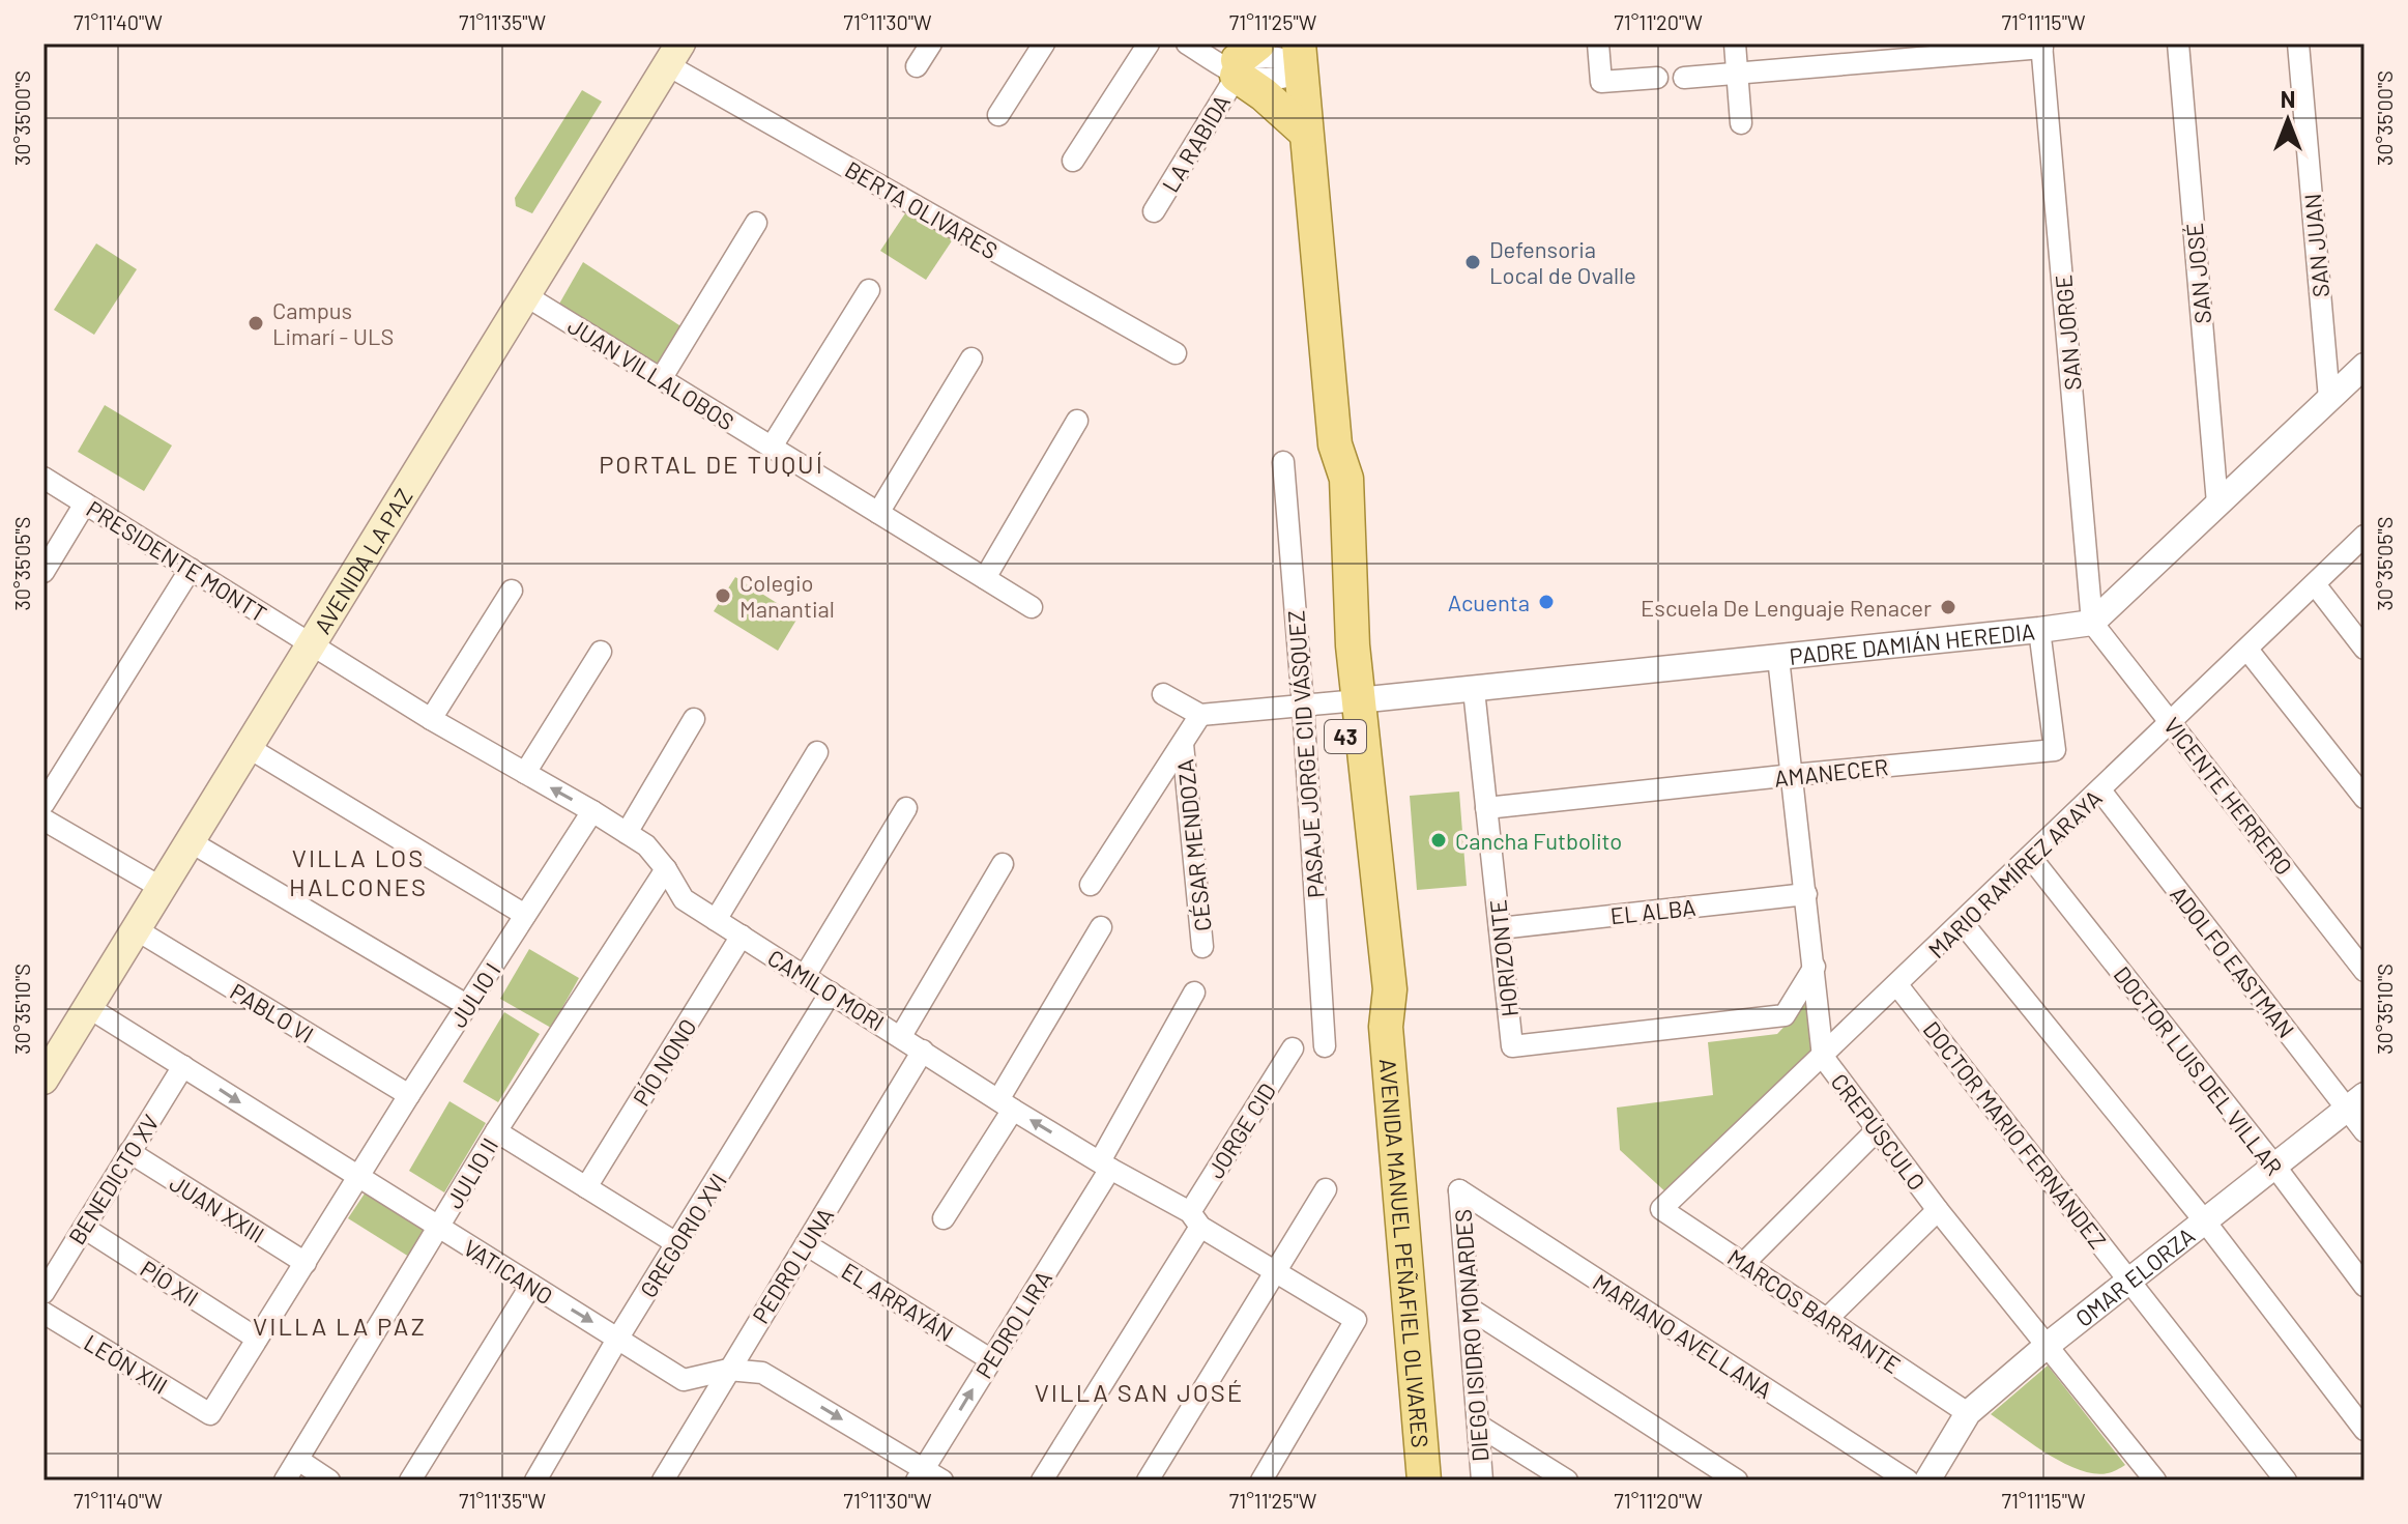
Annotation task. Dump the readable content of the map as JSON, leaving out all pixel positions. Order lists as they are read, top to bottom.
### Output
{
  "streets": {
    "main road": ["AVENIDA LA PAZ", "43", "AVENIDA MANUEL PEÑAFIEL OLIVARES"],
    "street": [
      "LA RABIDA",
      "BERTA OLIVARES",
      "SAN JUAN",
      "SAN JOSÉ",
      "SAN JORGE",
      "JUAN VILLALOBOS",
      "PRESIDENTE MONTT",
      "PADRE DAMIÁN HEREDIA",
      "PASAJE JORGE CID VÁSQUEZ",
      "AMANECER",
      "VICENTE HERRERO",
      "CÉSAR MENDOZA",
      "MARIO RAMÍREZ ARAYA",
      "EL ALBA",
      "HORIZONTE",
      "ADOLFO EASTMAN",
      "CAMILO MORI",
      "JULIO I",
      "PABLO VI",
      "PÍO NONO",
      "DOCTOR LUIS DEL VILLAR",
      "JORGE CID",
      "CREPÚSCULO",
      "DOCTOR MARIO FERNÁNDEZ",
      "JULIO II",
      "BENEDICTO XV",
      "JUAN XXIII",
      "GREGORIO XVI",
      "PEDRO LUNA",
      "VATICANO",
      "OMAR ELORZA",
      "PÍO XII",
      "EL ARRAYÁN",
      "MARCOS BARRANTE",
      "PEDRO LIRA",
      "DIEGO ISIDRO MONARDES",
      "MARIANO AVELLANA",
      "LEÓN XIII"
    ]
  },
  "crossings": [
    ["BERTA OLIVARES", "AVENIDA LA PAZ"],
    ["SAN JORGE", "PADRE DAMIÁN HEREDIA"],
    ["SAN JORGE", "VICENTE HERRERO"],
    ["JUAN VILLALOBOS", "AVENIDA LA PAZ"],
    ["PRESIDENTE MONTT", "AVENIDA LA PAZ"],
    ["PRESIDENTE MONTT", "CAMILO MORI"],
    ["AVENIDA LA PAZ", "CAMILO MORI"],
    ["AVENIDA LA PAZ", "PABLO VI"],
    ["AVENIDA LA PAZ", "VATICANO"],
    ["PADRE DAMIÁN HEREDIA", "AMANECER"],
    ["PADRE DAMIÁN HEREDIA", "VICENTE HERRERO"],
    ["PADRE DAMIÁN HEREDIA", "HORIZONTE"],
    ["PADRE DAMIÁN HEREDIA", "CREPÚSCULO"],
    ["PADRE DAMIÁN HEREDIA", "AVENIDA MANUEL PEÑAFIEL OLIVARES"],
    ["AMANECER", "HORIZONTE"],
    ["AMANECER", "CREPÚSCULO"],
    ["VICENTE HERRERO", "MARIO RAMÍREZ ARAYA"],
    ["MARIO RAMÍREZ ARAYA", "ADOLFO EASTMAN"],
    ["MARIO RAMÍREZ ARAYA", "DOCTOR LUIS DEL VILLAR"],
    ["MARIO RAMÍREZ ARAYA", "CREPÚSCULO"],
    ["MARIO RAMÍREZ ARAYA", "DOCTOR MARIO FERNÁNDEZ"],
    ["MARIO RAMÍREZ ARAYA", "MARCOS BARRANTE"],
    ["EL ALBA", "HORIZONTE"],
    ["EL ALBA", "CREPÚSCULO"],
    ["HORIZONTE", "CREPÚSCULO"],
    ["ADOLFO EASTMAN", "OMAR ELORZA"],
    ["CAMILO MORI", "JULIO I"],
    ["CAMILO MORI", "PÍO NONO"],
    ["CAMILO MORI", "JORGE CID"],
    ["CAMILO MORI", "JULIO II"],
    ["CAMILO MORI", "GREGORIO XVI"],
    ["CAMILO MORI", "PEDRO LUNA"],
    ["CAMILO MORI", "PEDRO LIRA"],
    ["JULIO I", "PABLO VI"],
    ["JULIO I", "JUAN XXIII"],
    ["JULIO I", "VATICANO"],
    ["JULIO I", "PÍO XII"],
    ["JULIO I", "LEÓN XIII"],
    ["DOCTOR LUIS DEL VILLAR", "OMAR ELORZA"],
    ["CREPÚSCULO", "OMAR ELORZA"],
    ["DOCTOR MARIO FERNÁNDEZ", "OMAR ELORZA"],
    ["JULIO II", "VATICANO"],
    ["BENEDICTO XV", "JUAN XXIII"],
    ["BENEDICTO XV", "VATICANO"],
    ["BENEDICTO XV", "PÍO XII"],
    ["GREGORIO XVI", "VATICANO"],
    ["PEDRO LUNA", "VATICANO"],
    ["PEDRO LUNA", "EL ARRAYÁN"],
    ["VATICANO", "PEDRO LIRA"],
    ["OMAR ELORZA", "MARCOS BARRANTE"],
    ["EL ARRAYÁN", "PEDRO LIRA"],
    ["DIEGO ISIDRO MONARDES", "MARIANO AVELLANA"]
  ],
  "one_way": ["VATICANO"],
  "districts": [
    "PORTAL DE TUQUÍ",
    "VILLA LOS HALCONES",
    "VILLA LA PAZ",
    "VILLA SAN JOSÉ"
  ],
  "places": [
    "Defensoria Local de Ovalle",
    "Campus Limarí - ULS",
    "Colegio Manantial",
    "Acuenta",
    "Escuela De Lenguaje Renacer",
    "Cancha Futbolito"
  ],
  "north": "top",
  "coordinates": [
    "71°11'40\"W",
    "71°11'35\"W",
    "71°11'30\"W",
    "71°11'25\"W",
    "71°11'20\"W",
    "71°11'15\"W",
    "30°35'00\"S",
    "30°35'05\"S",
    "30°35'10\"S"
  ]
}
